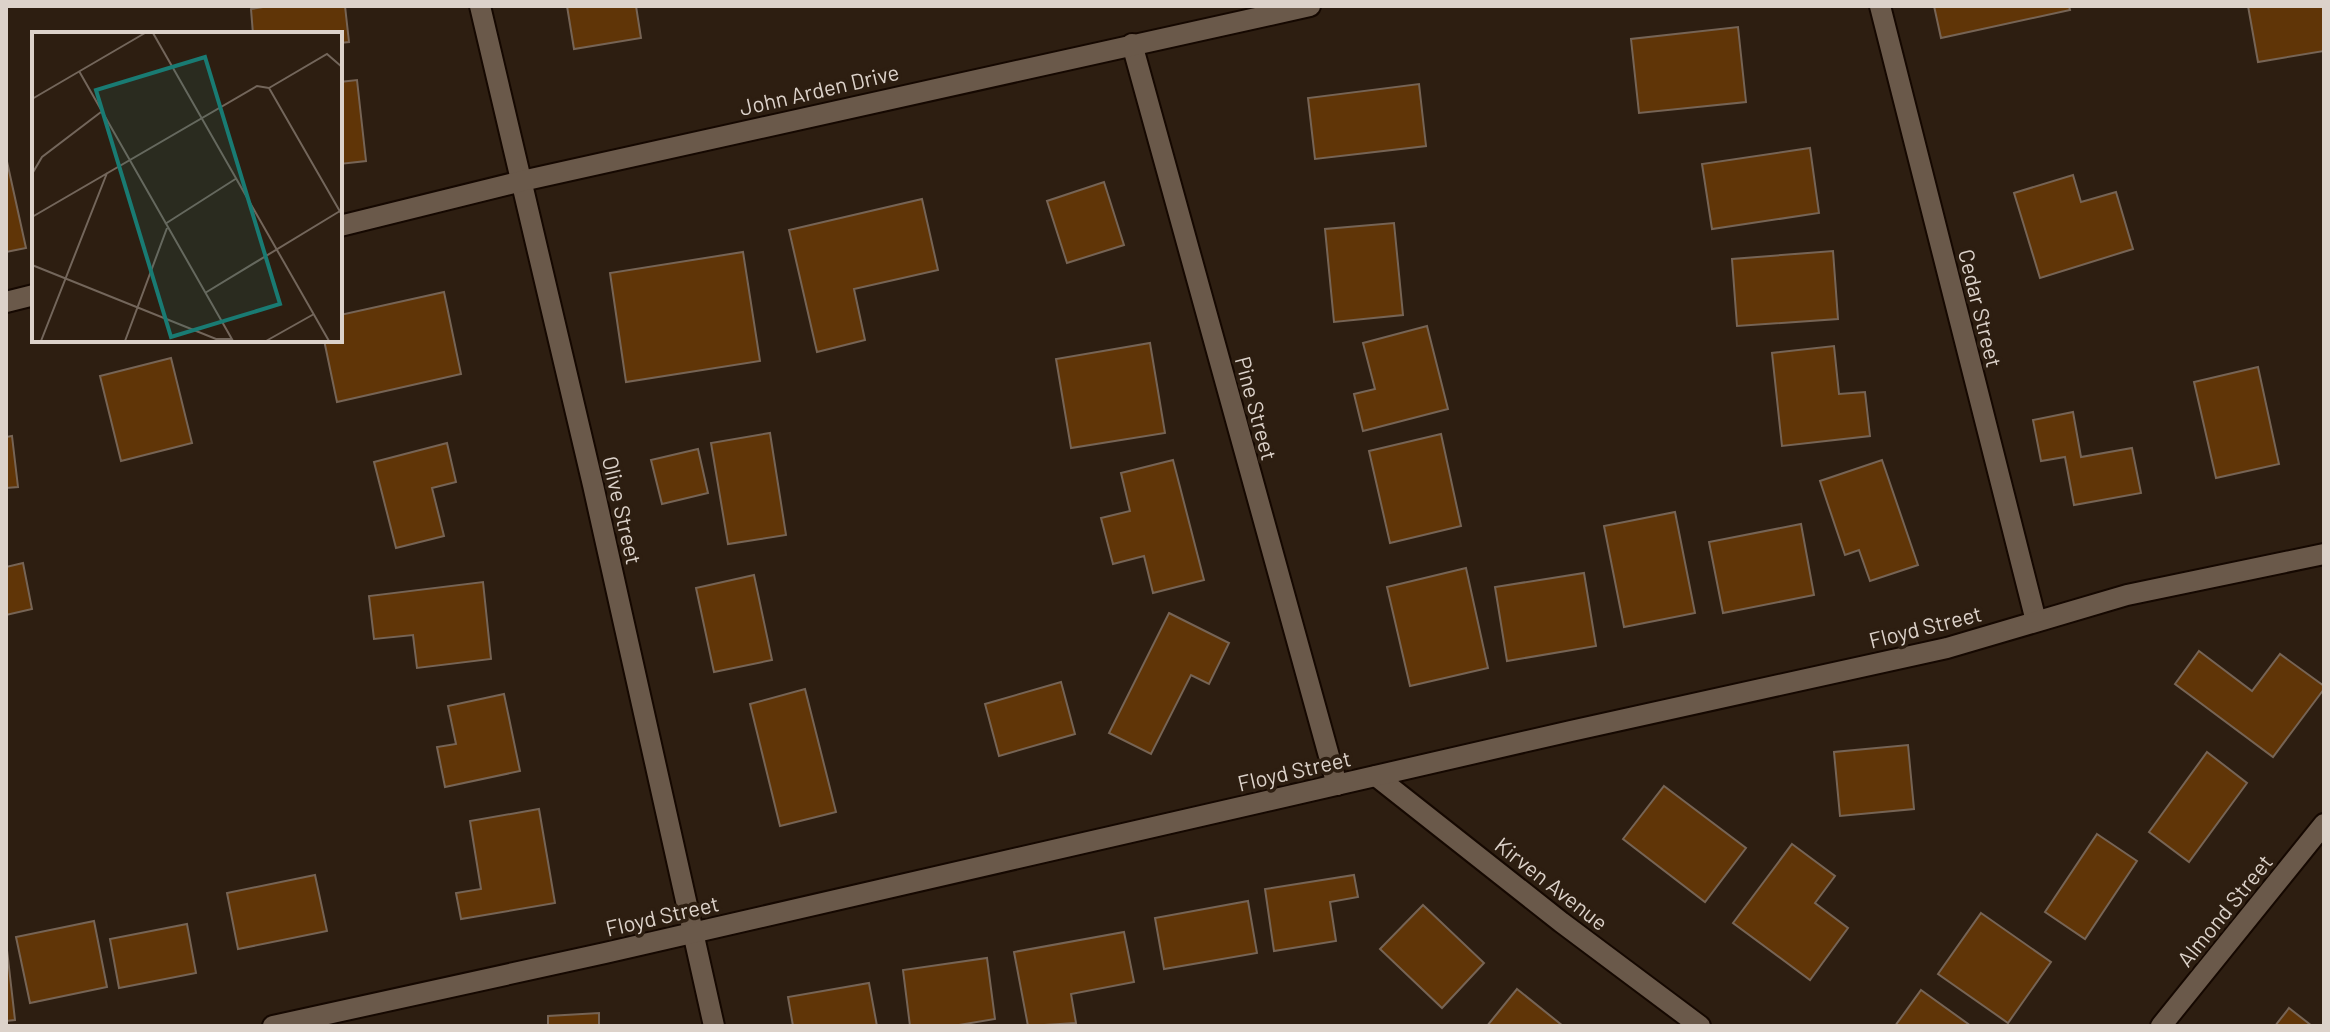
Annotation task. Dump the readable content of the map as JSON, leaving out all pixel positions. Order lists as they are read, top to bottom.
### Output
{
  "streets": {
    "street": [
      "John Arden Drive",
      "Cedar Street",
      "Pine Street",
      "Olive Street",
      "Floyd Street",
      "Kirven Avenue",
      "Almond Street"
    ]
  },
  "crossings": [
    ["John Arden Drive", "Pine Street"],
    ["John Arden Drive", "Olive Street"],
    ["Cedar Street", "Floyd Street"],
    ["Pine Street", "Floyd Street"],
    ["Olive Street", "Floyd Street"],
    ["Floyd Street", "Kirven Avenue"]
  ]
}
